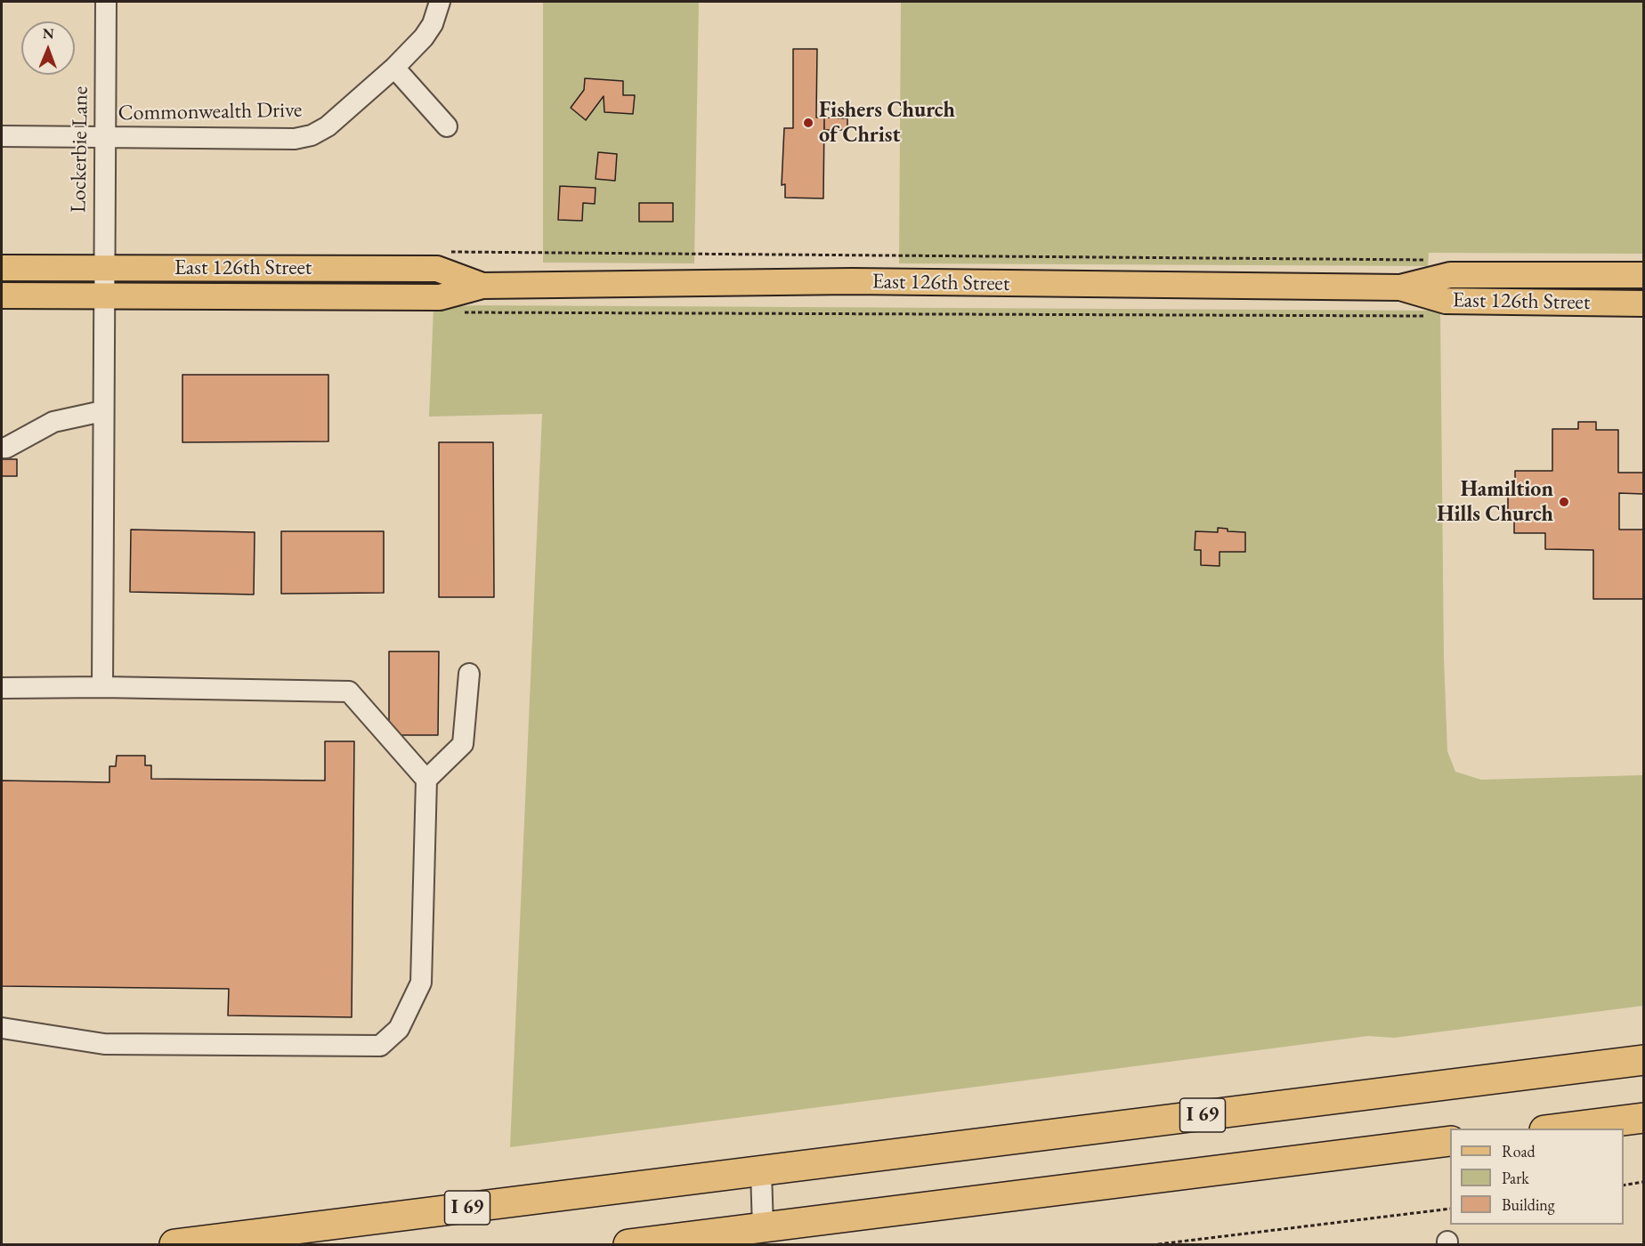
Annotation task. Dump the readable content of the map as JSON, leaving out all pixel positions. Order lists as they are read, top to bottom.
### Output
{
  "streets": {
    "highway": ["I 69"],
    "main road": ["East 126th Street"],
    "street": ["Commonwealth Drive", "Lockerbie Lane"]
  },
  "crossings": [
    ["Commonwealth Drive", "Lockerbie Lane"],
    ["Lockerbie Lane", "East 126th Street"]
  ],
  "places": ["Fishers Church of Christ", "Hamiltion Hills Church"],
  "legend": ["Road", "Park", "Building"],
  "north": "top"
}
